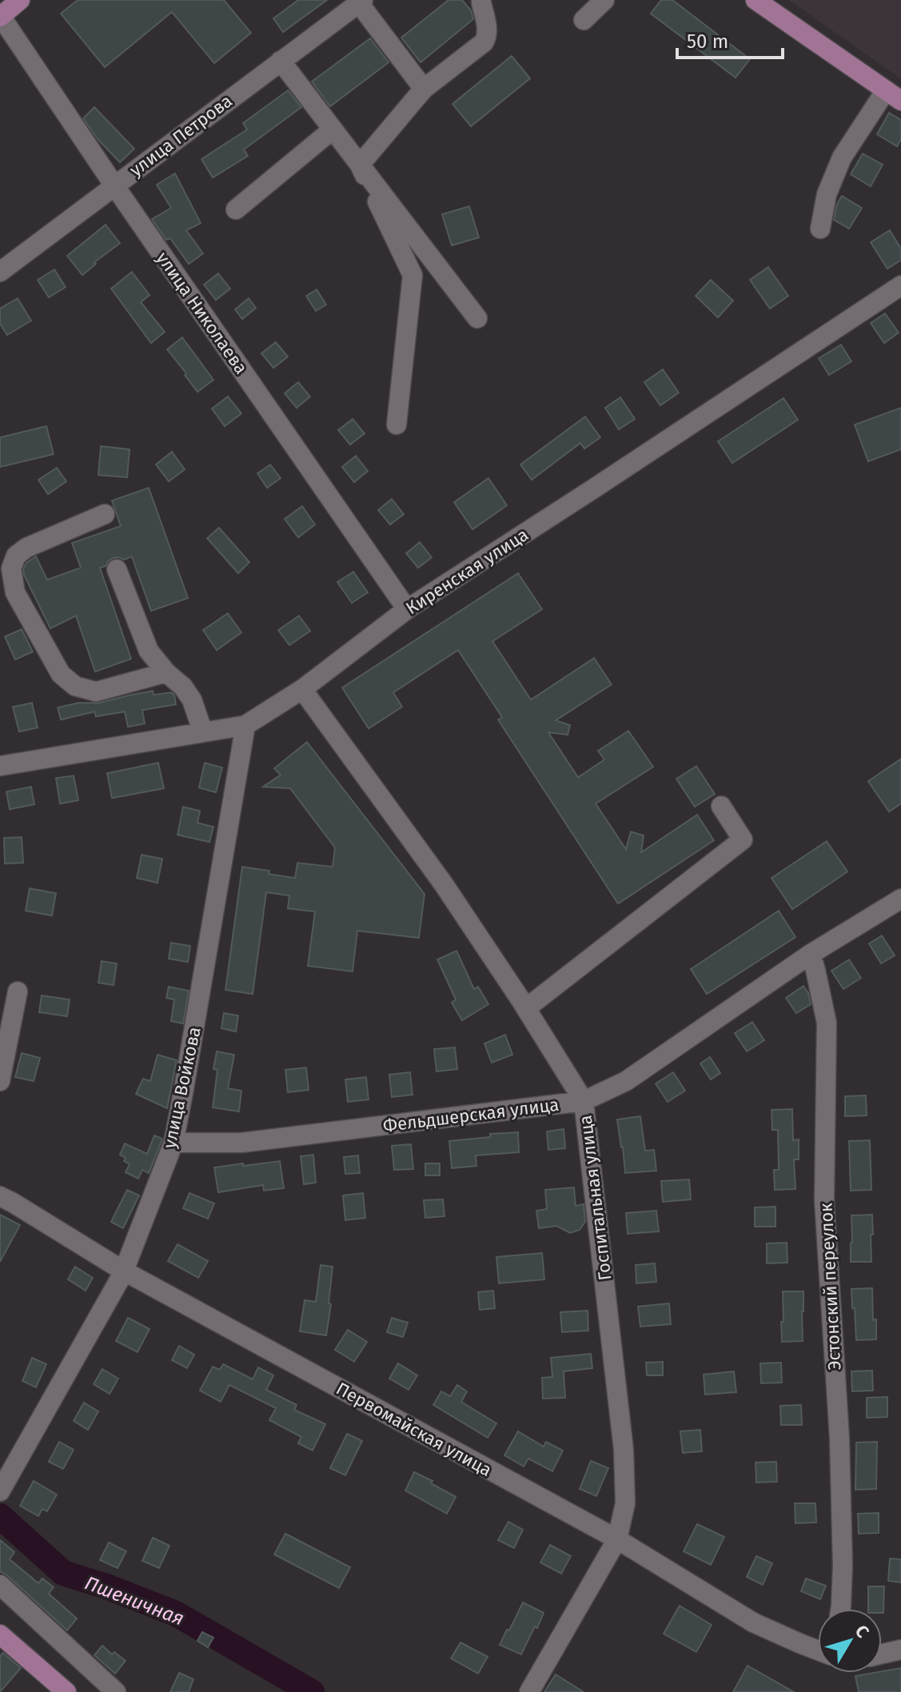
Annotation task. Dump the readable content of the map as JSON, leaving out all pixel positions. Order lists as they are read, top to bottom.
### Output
{
  "streets": {
    "street": [
      "улица Петрова",
      "улица Николаева",
      "Киренская улица",
      "улица Войкова",
      "Фельдшерская улица",
      "Госпитальная улица",
      "Эстонский переулок",
      "Первомайская улица"
    ]
  },
  "crossings": [
    ["улица Петрова", "улица Николаева"],
    ["улица Николаева", "Киренская улица"],
    ["Киренская улица", "улица Войкова"],
    ["Киренская улица", "Госпитальная улица"],
    ["улица Войкова", "Фельдшерская улица"],
    ["улица Войкова", "Первомайская улица"],
    ["Фельдшерская улица", "Госпитальная улица"],
    ["Фельдшерская улица", "Эстонский переулок"],
    ["Госпитальная улица", "Первомайская улица"]
  ],
  "water": ["Пшеничная"],
  "scale_bar": "50 m",
  "north": "top right"
}
